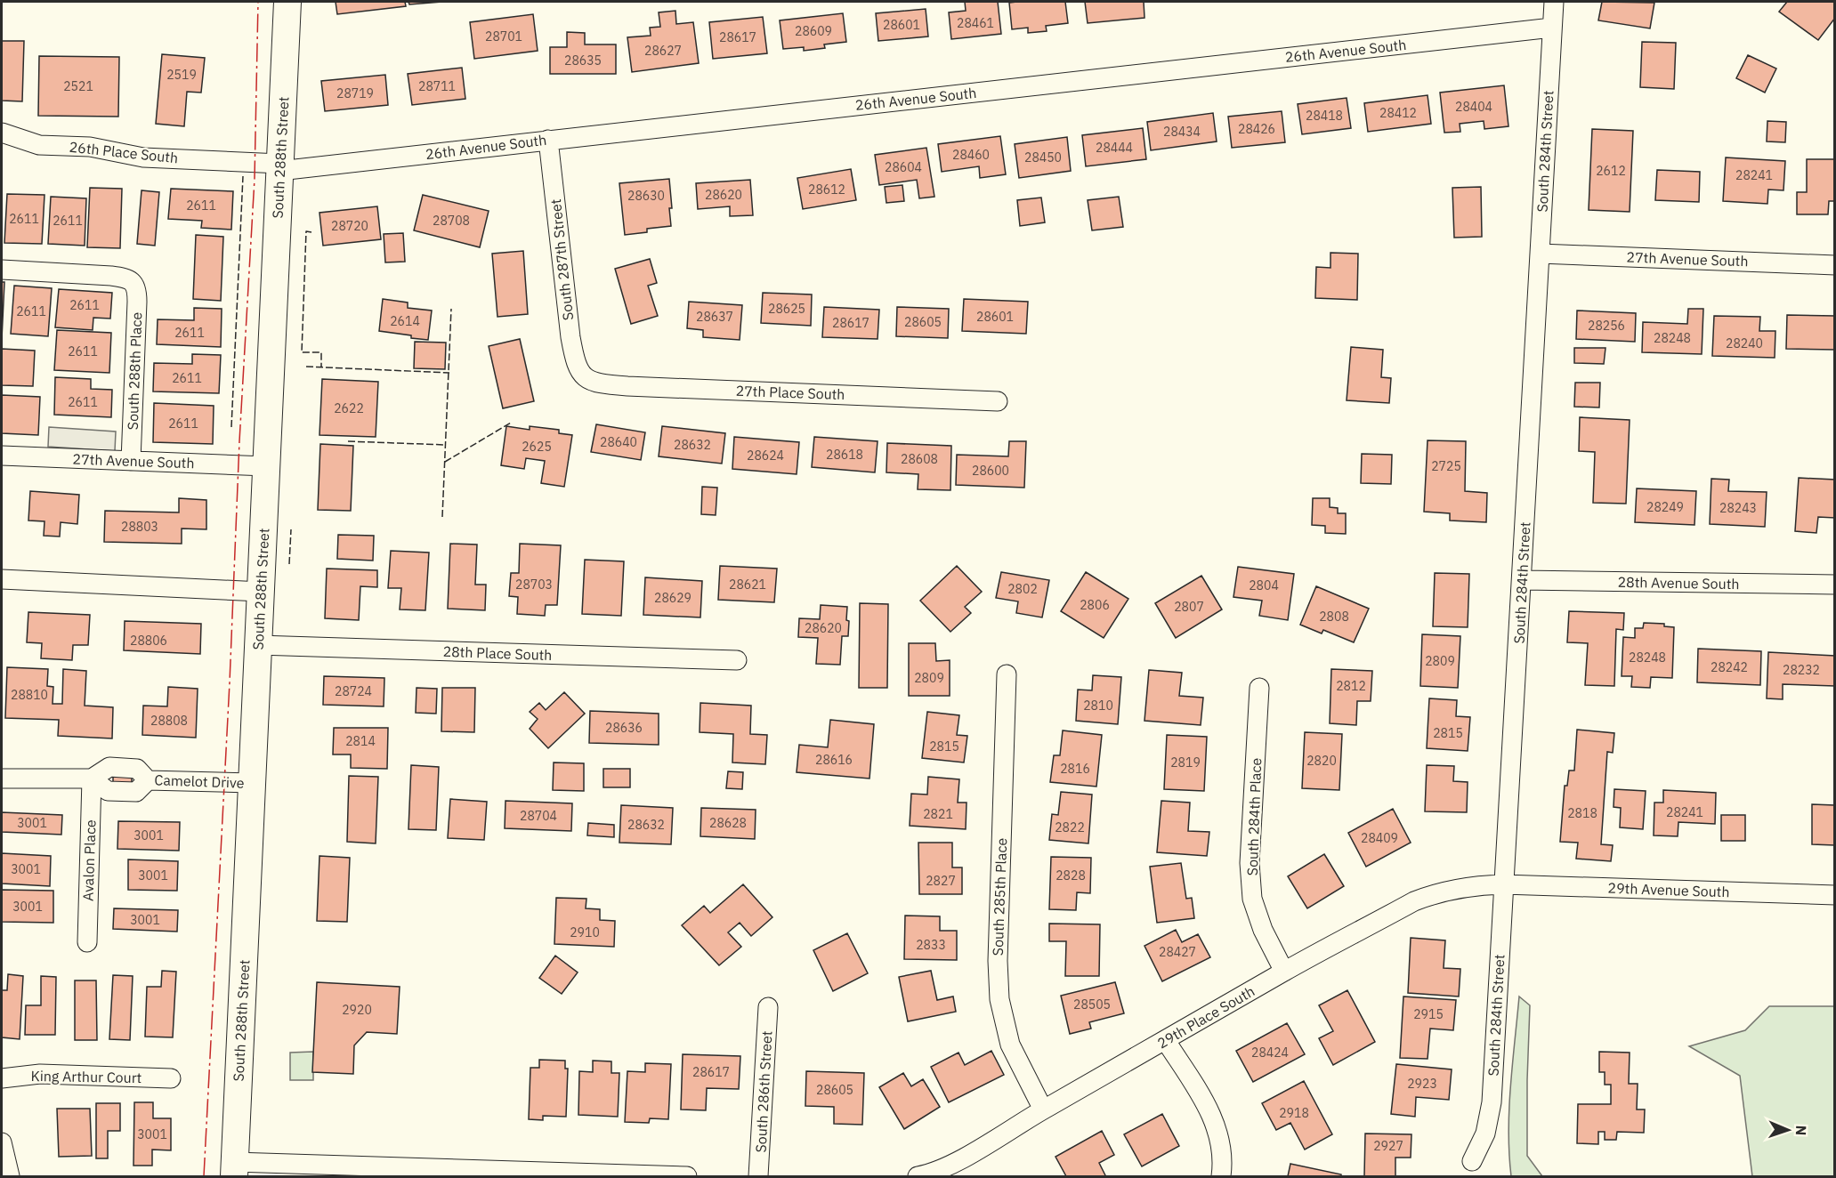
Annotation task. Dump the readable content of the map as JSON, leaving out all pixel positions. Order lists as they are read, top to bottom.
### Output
{
  "streets": {
    "main road": ["South 288th Street"],
    "street": [
      "26th Avenue South",
      "South 284th Street",
      "26th Place South",
      "27th Avenue South",
      "South 287th Street",
      "South 288th Place",
      "27th Place South",
      "28th Avenue South",
      "28th Place South",
      "Camelot Drive",
      "South 284th Place",
      "Avalon Place",
      "29th Avenue South",
      "South 285th Place",
      "29th Place South",
      "King Arthur Court",
      "South 286th Street"
    ]
  },
  "crossings": [
    ["26th Avenue South", "South 284th Street"],
    ["26th Avenue South", "26th Place South"],
    ["26th Avenue South", "South 288th Street"],
    ["26th Avenue South", "South 287th Street"],
    ["South 284th Street", "27th Avenue South"],
    ["South 284th Street", "28th Avenue South"],
    ["South 284th Street", "29th Avenue South"],
    ["South 284th Street", "29th Place South"],
    ["26th Place South", "South 288th Street"],
    ["South 288th Street", "27th Avenue South"],
    ["South 288th Street", "28th Place South"],
    ["South 288th Street", "Camelot Drive"],
    ["27th Avenue South", "South 288th Place"],
    ["South 287th Street", "27th Place South"],
    ["Camelot Drive", "Avalon Place"],
    ["South 284th Place", "29th Place South"],
    ["29th Avenue South", "29th Place South"],
    ["South 285th Place", "29th Place South"]
  ],
  "house_numbers": [
    "28461",
    "28601",
    "28609",
    "28701",
    "28617",
    "28627",
    "28635",
    "2519",
    "2521",
    "28711",
    "28719",
    "28404",
    "28412",
    "28418",
    "28426",
    "28434",
    "28444",
    "28460",
    "28450",
    "28604",
    "2612",
    "28241",
    "28612",
    "28620",
    "28630",
    "2611",
    "2611",
    "2611",
    "28708",
    "28720",
    "2611",
    "28625",
    "2611",
    "28637",
    "28601",
    "2614",
    "28605",
    "28617",
    "28256",
    "2611",
    "28248",
    "28240",
    "2611",
    "2611",
    "2611",
    "2622",
    "2611",
    "28640",
    "28632",
    "2625",
    "28618",
    "28624",
    "28608",
    "2725",
    "28600",
    "28249",
    "28243",
    "28803",
    "28703",
    "28621",
    "2804",
    "2802",
    "28629",
    "2806",
    "2807",
    "2808",
    "28620",
    "28806",
    "28248",
    "2809",
    "28242",
    "28232",
    "2809",
    "2812",
    "28724",
    "28810",
    "2810",
    "28808",
    "28636",
    "2815",
    "2814",
    "2815",
    "28616",
    "2820",
    "2819",
    "2816",
    "28241",
    "2818",
    "2821",
    "28704",
    "3001",
    "28628",
    "28632",
    "2822",
    "3001",
    "28409",
    "3001",
    "3001",
    "2828",
    "2827",
    "3001",
    "3001",
    "2910",
    "2833",
    "28427",
    "28505",
    "2920",
    "2915",
    "28424",
    "28617",
    "2923",
    "28605",
    "2918",
    "3001",
    "2927"
  ],
  "north": "right"
}
